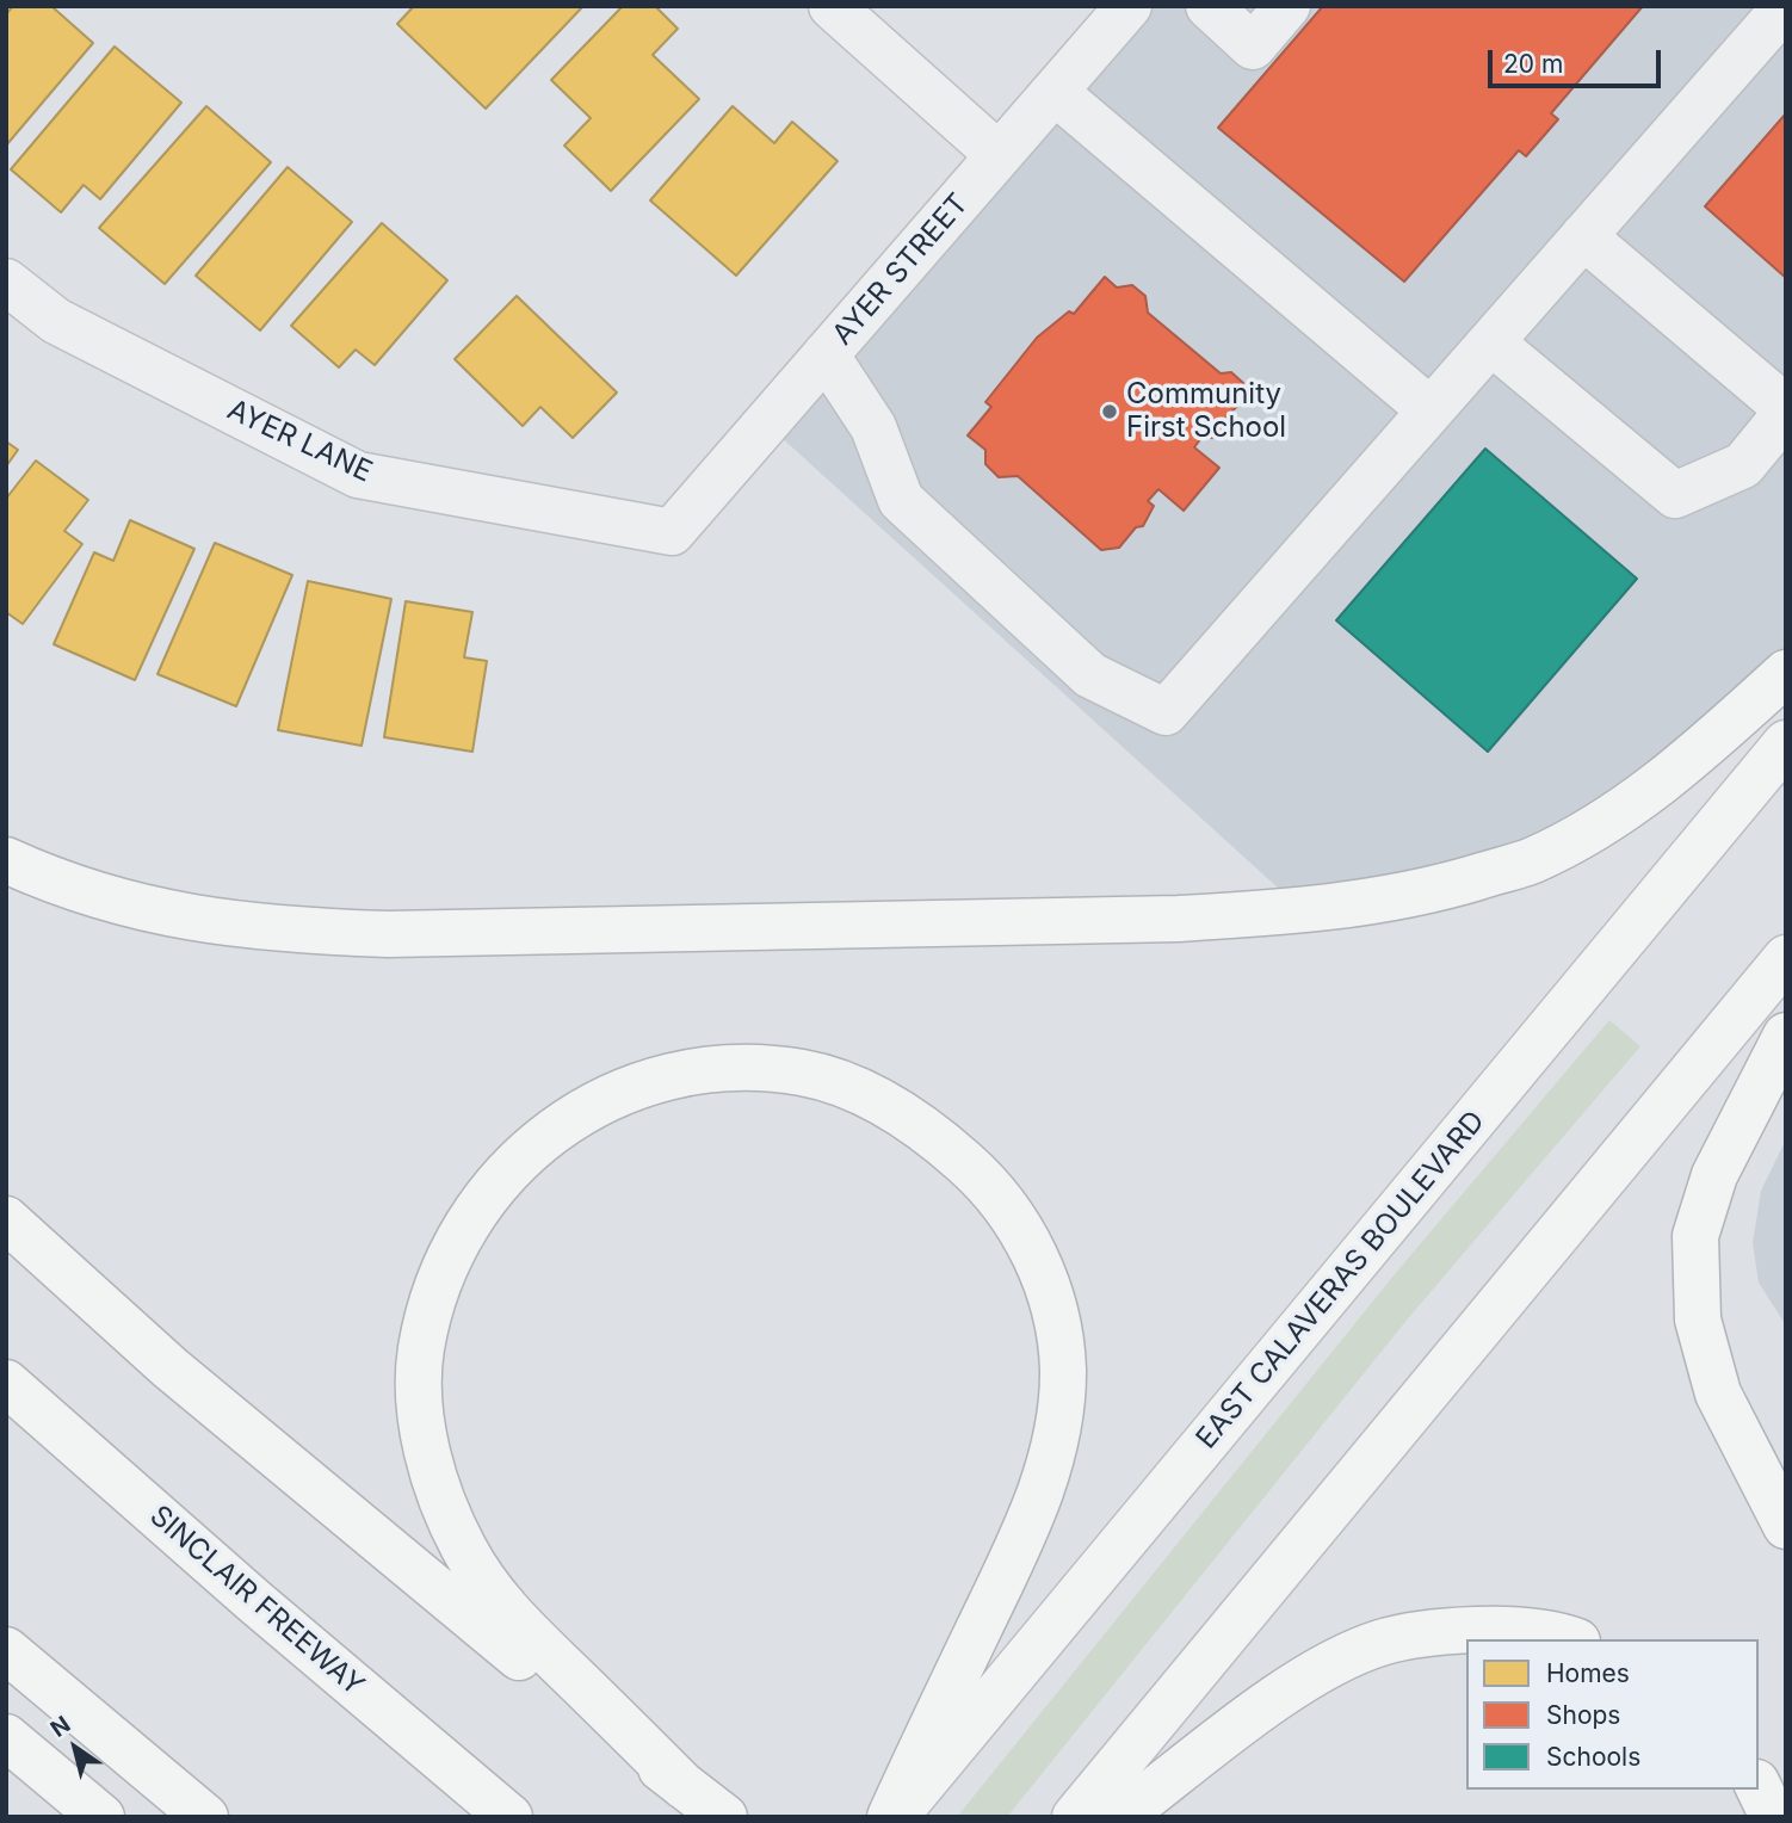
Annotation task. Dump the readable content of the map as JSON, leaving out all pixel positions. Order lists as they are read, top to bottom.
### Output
{
  "streets": {
    "main road": ["EAST CALAVERAS BOULEVARD", "SINCLAIR FREEWAY"],
    "street": ["AYER STREET", "AYER LANE"]
  },
  "crossings": [
    ["AYER STREET", "AYER LANE"]
  ],
  "places": ["Community First School"],
  "legend": ["Homes", "Shops", "Schools"],
  "scale_bar": "20 m",
  "north": "top left"
}
